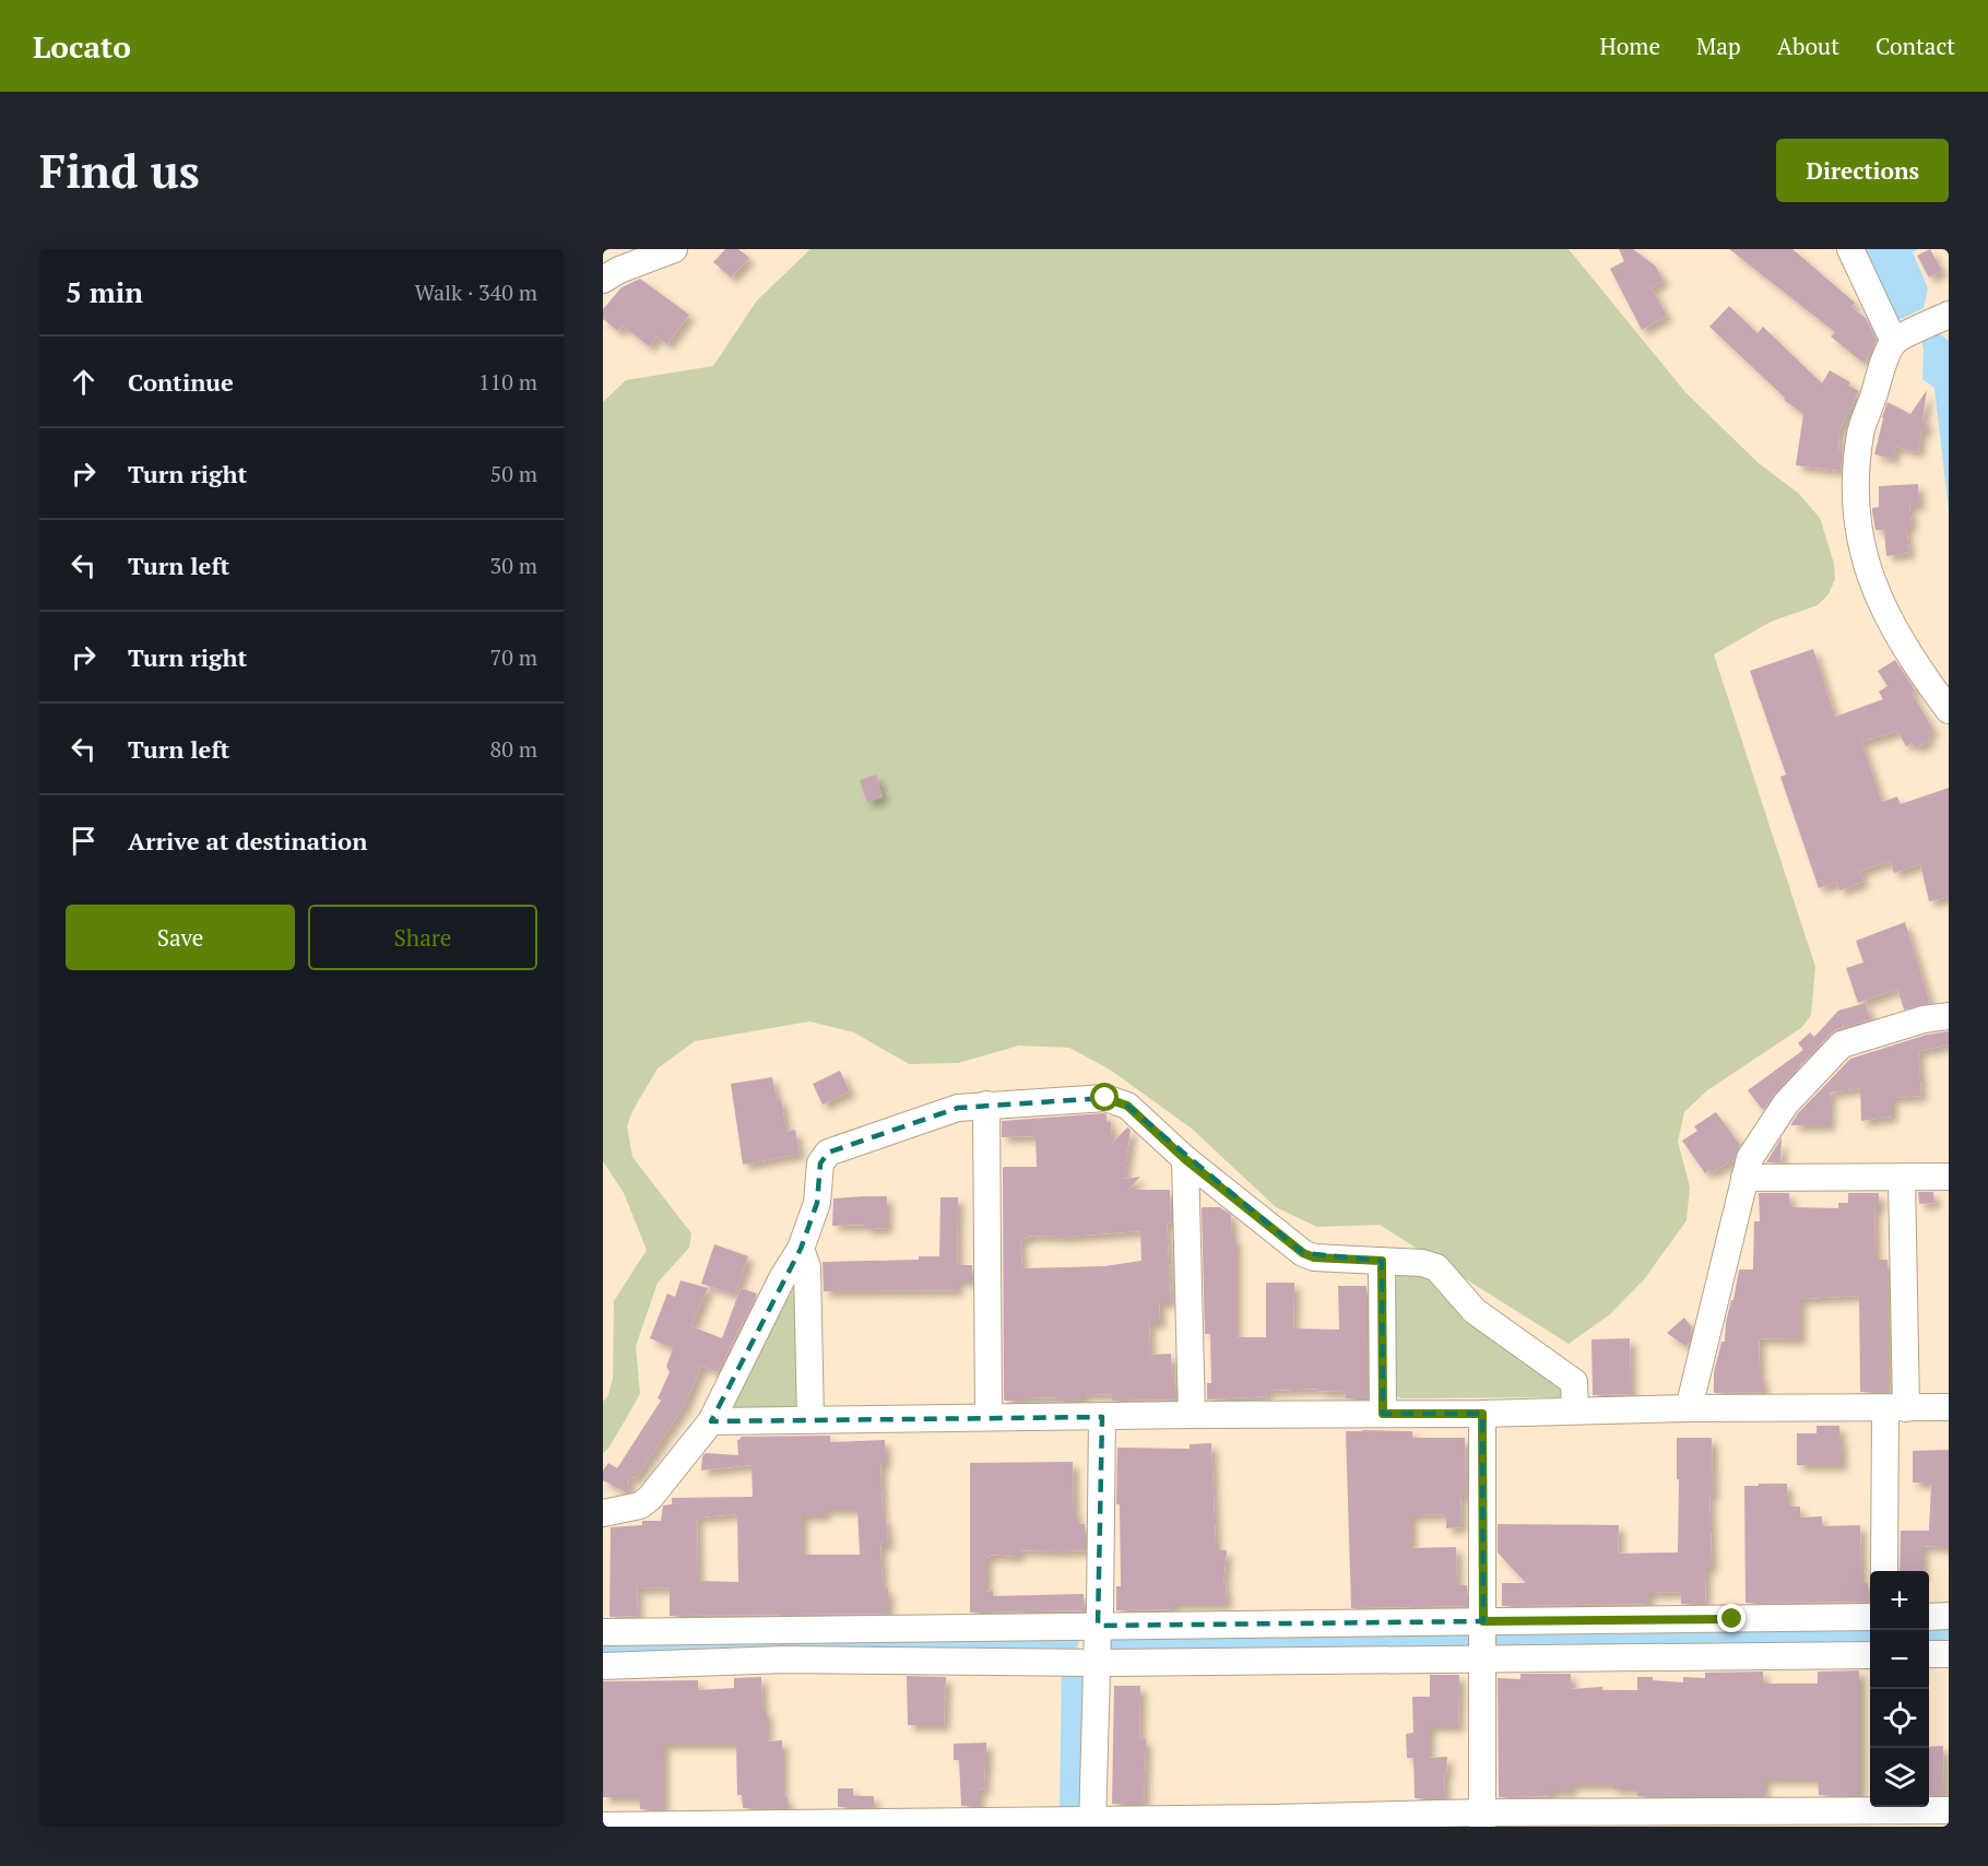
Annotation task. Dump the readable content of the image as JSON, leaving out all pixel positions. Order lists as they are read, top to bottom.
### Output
{
  "page": {
    "header": "Locato",
    "nav": [
      "Home",
      "Map",
      "About",
      "Contact"
    ],
    "buttons": [
      "Directions",
      ["Save", "Share"]
    ],
    "title": "Find us",
    "heading": ["5 min", "Walk · 340 m"],
    "list": [
      ["Continue", "110 m"],
      ["Turn right", "50 m"],
      ["Turn left", "30 m"],
      ["Turn right", "70 m"],
      ["Turn left", "80 m"],
      "Arrive at destination"
    ],
    "map_buttons": ["+", "−"]
  }
}
